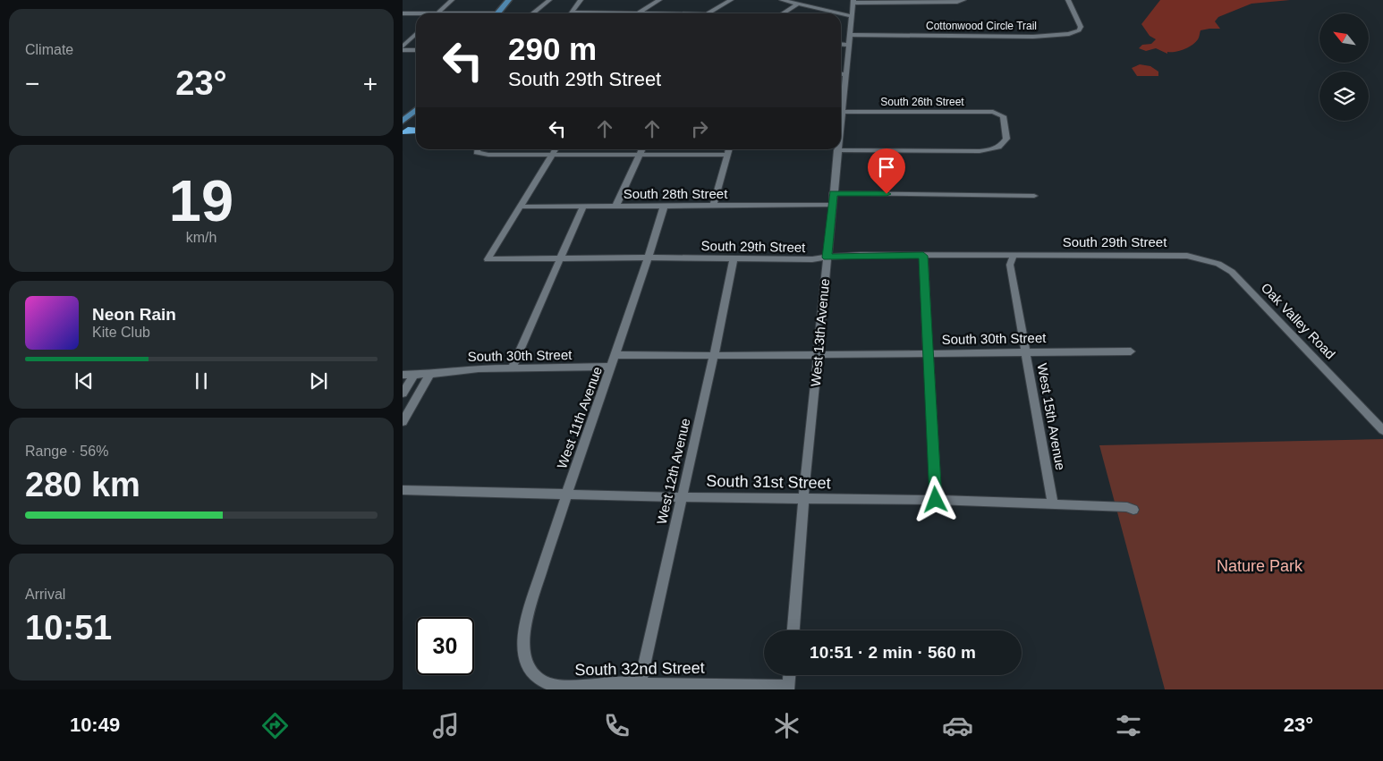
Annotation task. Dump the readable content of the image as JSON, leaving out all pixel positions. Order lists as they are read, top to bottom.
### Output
{
  "streets": {
    "street": [
      "Cottonwood Circle Trail",
      "South 26th Street",
      "South 28th Street",
      "South 29th Street",
      "Oak Valley Road",
      "West 13th Avenue",
      "South 30th Street",
      "West 15th Avenue",
      "West 11th Avenue",
      "West 12th Avenue",
      "South 31st Street",
      "South 32nd Street"
    ]
  },
  "crossings": [
    ["Cottonwood Circle Trail", "West 13th Avenue"],
    ["South 26th Street", "West 13th Avenue"],
    ["South 28th Street", "South 29th Street"],
    ["South 28th Street", "West 13th Avenue"],
    ["South 28th Street", "West 11th Avenue"],
    ["South 29th Street", "Oak Valley Road"],
    ["South 29th Street", "West 13th Avenue"],
    ["South 29th Street", "West 15th Avenue"],
    ["South 29th Street", "West 11th Avenue"],
    ["South 29th Street", "West 12th Avenue"],
    ["West 13th Avenue", "South 30th Street"],
    ["West 13th Avenue", "South 31st Street"],
    ["South 30th Street", "West 15th Avenue"],
    ["South 30th Street", "West 11th Avenue"],
    ["South 30th Street", "West 12th Avenue"],
    ["West 15th Avenue", "South 31st Street"],
    ["West 11th Avenue", "South 31st Street"],
    ["West 11th Avenue", "South 32nd Street"],
    ["West 12th Avenue", "South 31st Street"],
    ["West 12th Avenue", "South 32nd Street"]
  ],
  "parks": ["Nature Park"],
  "north": "top left",
  "page": {
    "tile": [
      "Climate",
      ["19", "km/h"],
      ["Range · 56%", "280 km"],
      ["Arrival", "10:51"]
    ],
    "turn": ["290 m", "South 29th Street"],
    "heat": ["−", "23°", "+"],
    "song": ["Neon Rain", "Kite Club"],
    "limit": "30",
    "trip": "10:51 · 2 min · 560 m",
    "tabs": ["10:49", "23°"]
  }
}
